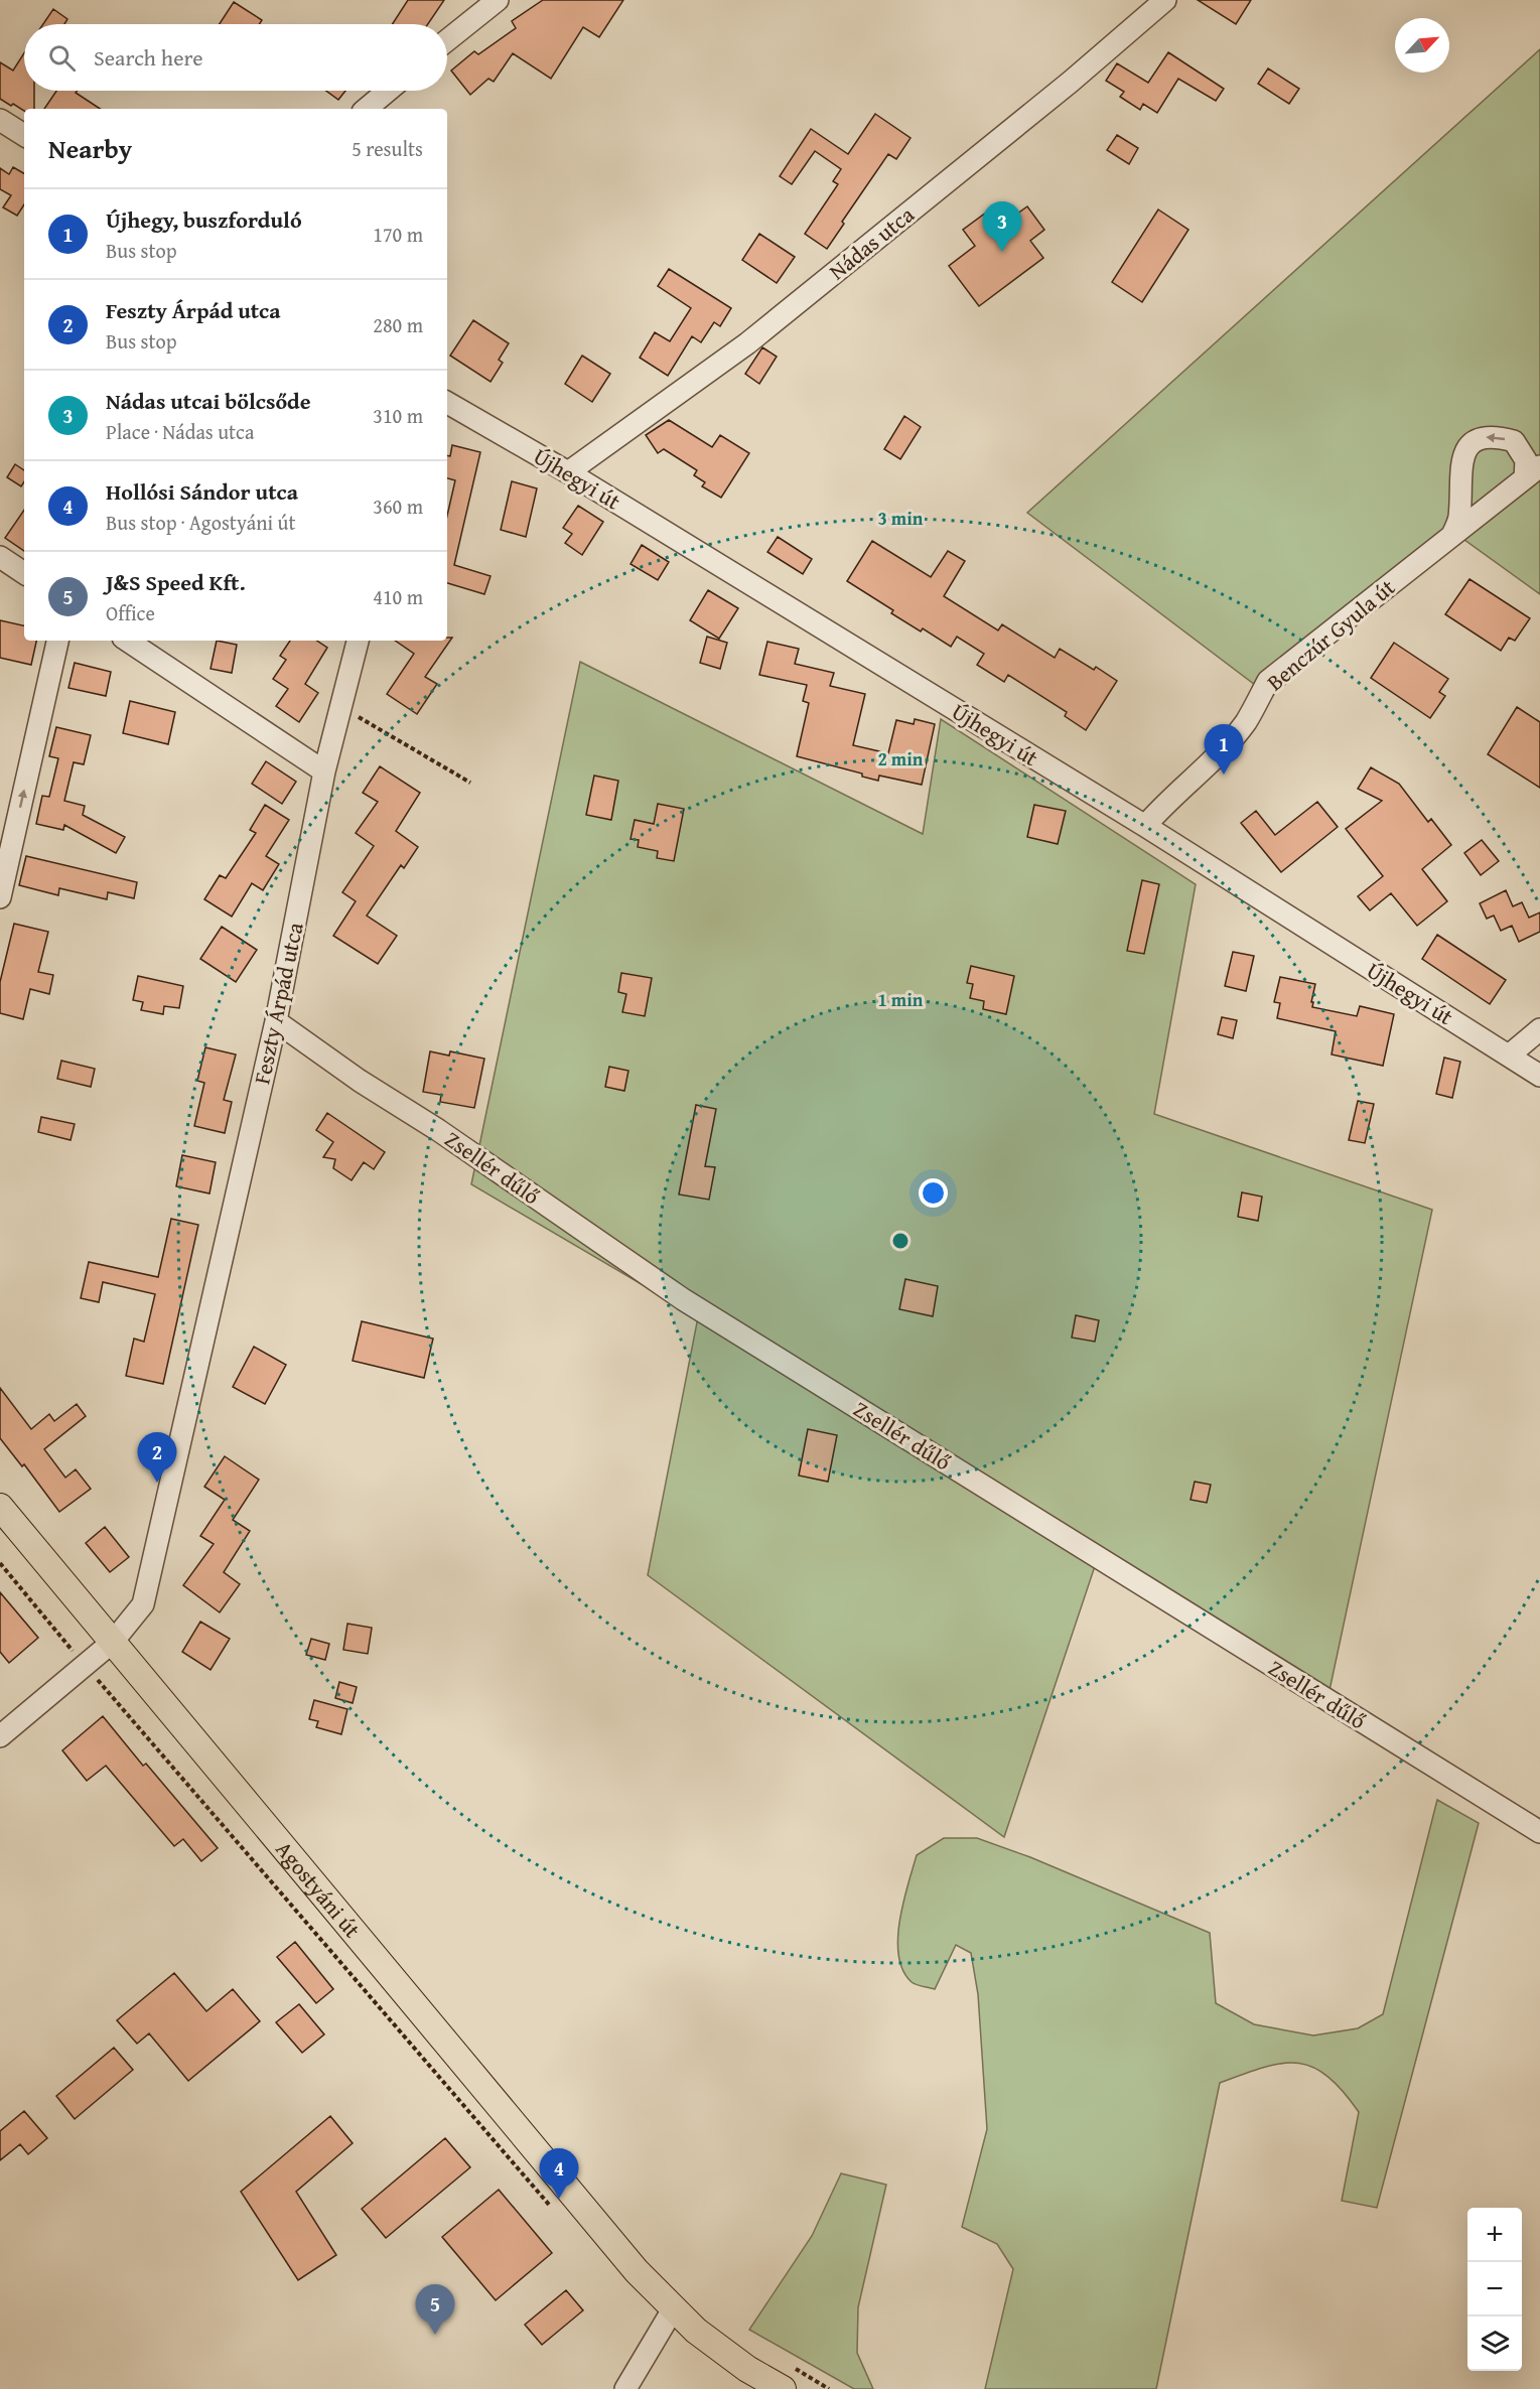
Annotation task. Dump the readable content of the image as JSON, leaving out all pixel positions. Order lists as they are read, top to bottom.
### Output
{
  "streets": {
    "main road": ["Agostyáni út"],
    "street": [
      "Nádas utca",
      "Újhegyi út",
      "Benczúr Gyula út",
      "Feszty Árpád utca",
      "Zsellér dűlő"
    ]
  },
  "crossings": [
    ["Nádas utca", "Újhegyi út"],
    ["Újhegyi út", "Benczúr Gyula út"],
    ["Feszty Árpád utca", "Zsellér dűlő"],
    ["Feszty Árpád utca", "Agostyáni út"]
  ],
  "north": "top right",
  "page": {
    "search": "Search here",
    "heading": ["Nearby", "5 results"],
    "list": [
      {
        "mark": "1",
        "name": "Újhegy, buszforduló",
        "note": "Bus stop",
        "value": "170 m"
      },
      {
        "mark": "2",
        "name": "Feszty Árpád utca",
        "note": "Bus stop",
        "value": "280 m"
      },
      {
        "mark": "3",
        "name": "Nádas utcai bölcsőde",
        "note": "Place · Nádas utca",
        "value": "310 m"
      },
      {
        "mark": "4",
        "name": "Hollósi Sándor utca",
        "note": "Bus stop · Agostyáni út",
        "value": "360 m"
      },
      {
        "mark": "5",
        "name": "J&S Speed Kft.",
        "note": "Office",
        "value": "410 m"
      }
    ],
    "pins": [
      "3",
      "1",
      "2",
      "4",
      "5"
    ],
    "map_buttons": ["+", "−"]
  },
  "rings": ["3 min", "2 min", "1 min"]
}
